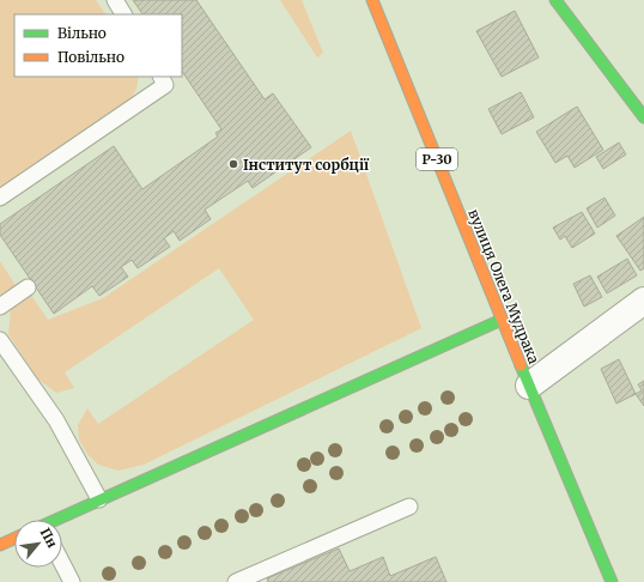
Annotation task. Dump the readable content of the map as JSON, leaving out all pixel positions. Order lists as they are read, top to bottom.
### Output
{
  "streets": {
    "street": ["Р-30", "вулиця Олега Мудрака"]
  },
  "places": ["Інститут сорбції"],
  "legend": ["Вільно", "Повільно"],
  "north": "top right"
}
